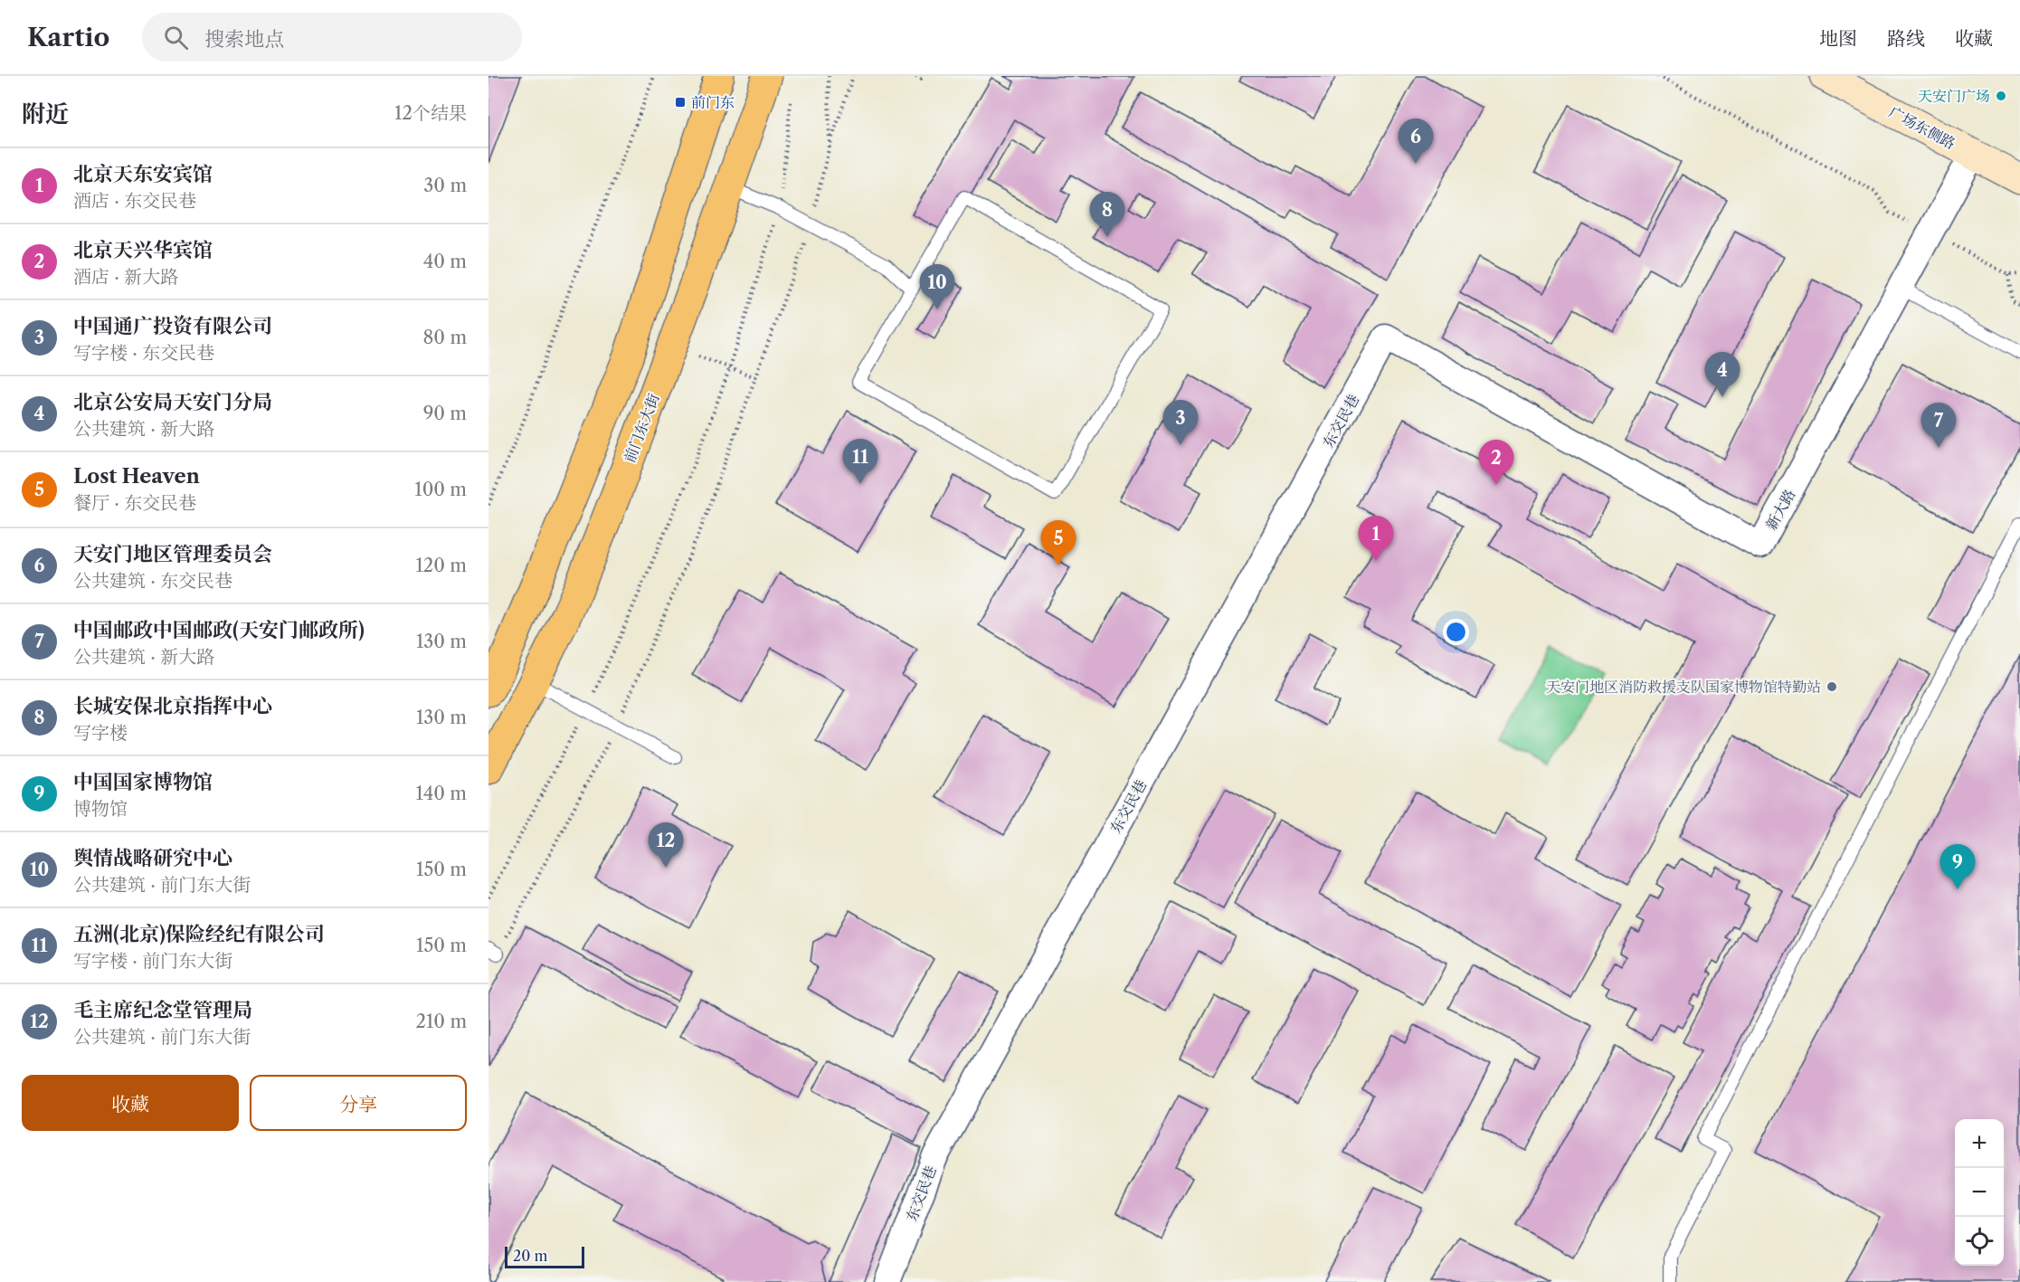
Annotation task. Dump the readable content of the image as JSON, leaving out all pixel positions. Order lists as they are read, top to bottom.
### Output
{
  "streets": {
    "main road": ["广场东侧路", "前门东大街"],
    "street": ["东交民巷", "新大路"]
  },
  "crossings": [
    ["广场东侧路", "新大路"],
    ["东交民巷", "新大路"]
  ],
  "places": {
    "other": ["天安门广场", "天安门地区消防救援支队国家博物馆特勤站"],
    "transit": ["前门东"]
  },
  "scale_bar": "20 m",
  "page": {
    "header": "Kartio",
    "search": "搜索地点",
    "nav": ["地图", "路线", "收藏"],
    "heading": ["附近", "12个结果"],
    "pins": [
      "6",
      "8",
      "10",
      "4",
      "3",
      "7",
      "11",
      "2",
      "1",
      "5",
      "12",
      "9"
    ],
    "list": [
      {
        "mark": "1",
        "name": "北京天东安宾馆",
        "note": "酒店 · 东交民巷",
        "value": "30 m"
      },
      {
        "mark": "2",
        "name": "北京天兴华宾馆",
        "note": "酒店 · 新大路",
        "value": "40 m"
      },
      {
        "mark": "3",
        "name": "中国通广投资有限公司",
        "note": "写字楼 · 东交民巷",
        "value": "80 m"
      },
      {
        "mark": "4",
        "name": "北京公安局天安门分局",
        "note": "公共建筑 · 新大路",
        "value": "90 m"
      },
      {
        "mark": "5",
        "name": "Lost Heaven",
        "note": "餐厅 · 东交民巷",
        "value": "100 m"
      },
      {
        "mark": "6",
        "name": "天安门地区管理委员会",
        "note": "公共建筑 · 东交民巷",
        "value": "120 m"
      },
      {
        "mark": "7",
        "name": "中国邮政中国邮政(天安门邮政所)",
        "note": "公共建筑 · 新大路",
        "value": "130 m"
      },
      {
        "mark": "8",
        "name": "长城安保北京指挥中心",
        "note": "写字楼",
        "value": "130 m"
      },
      {
        "mark": "9",
        "name": "中国国家博物馆",
        "note": "博物馆",
        "value": "140 m"
      },
      {
        "mark": "10",
        "name": "舆情战略研究中心",
        "note": "公共建筑 · 前门东大街",
        "value": "150 m"
      },
      {
        "mark": "11",
        "name": "五洲(北京)保险经纪有限公司",
        "note": "写字楼 · 前门东大街",
        "value": "150 m"
      },
      {
        "mark": "12",
        "name": "毛主席纪念堂管理局",
        "note": "公共建筑 · 前门东大街",
        "value": "210 m"
      }
    ],
    "buttons": ["收藏", "分享"],
    "map_buttons": ["+", "−"],
    "scale": "20 m"
  }
}
